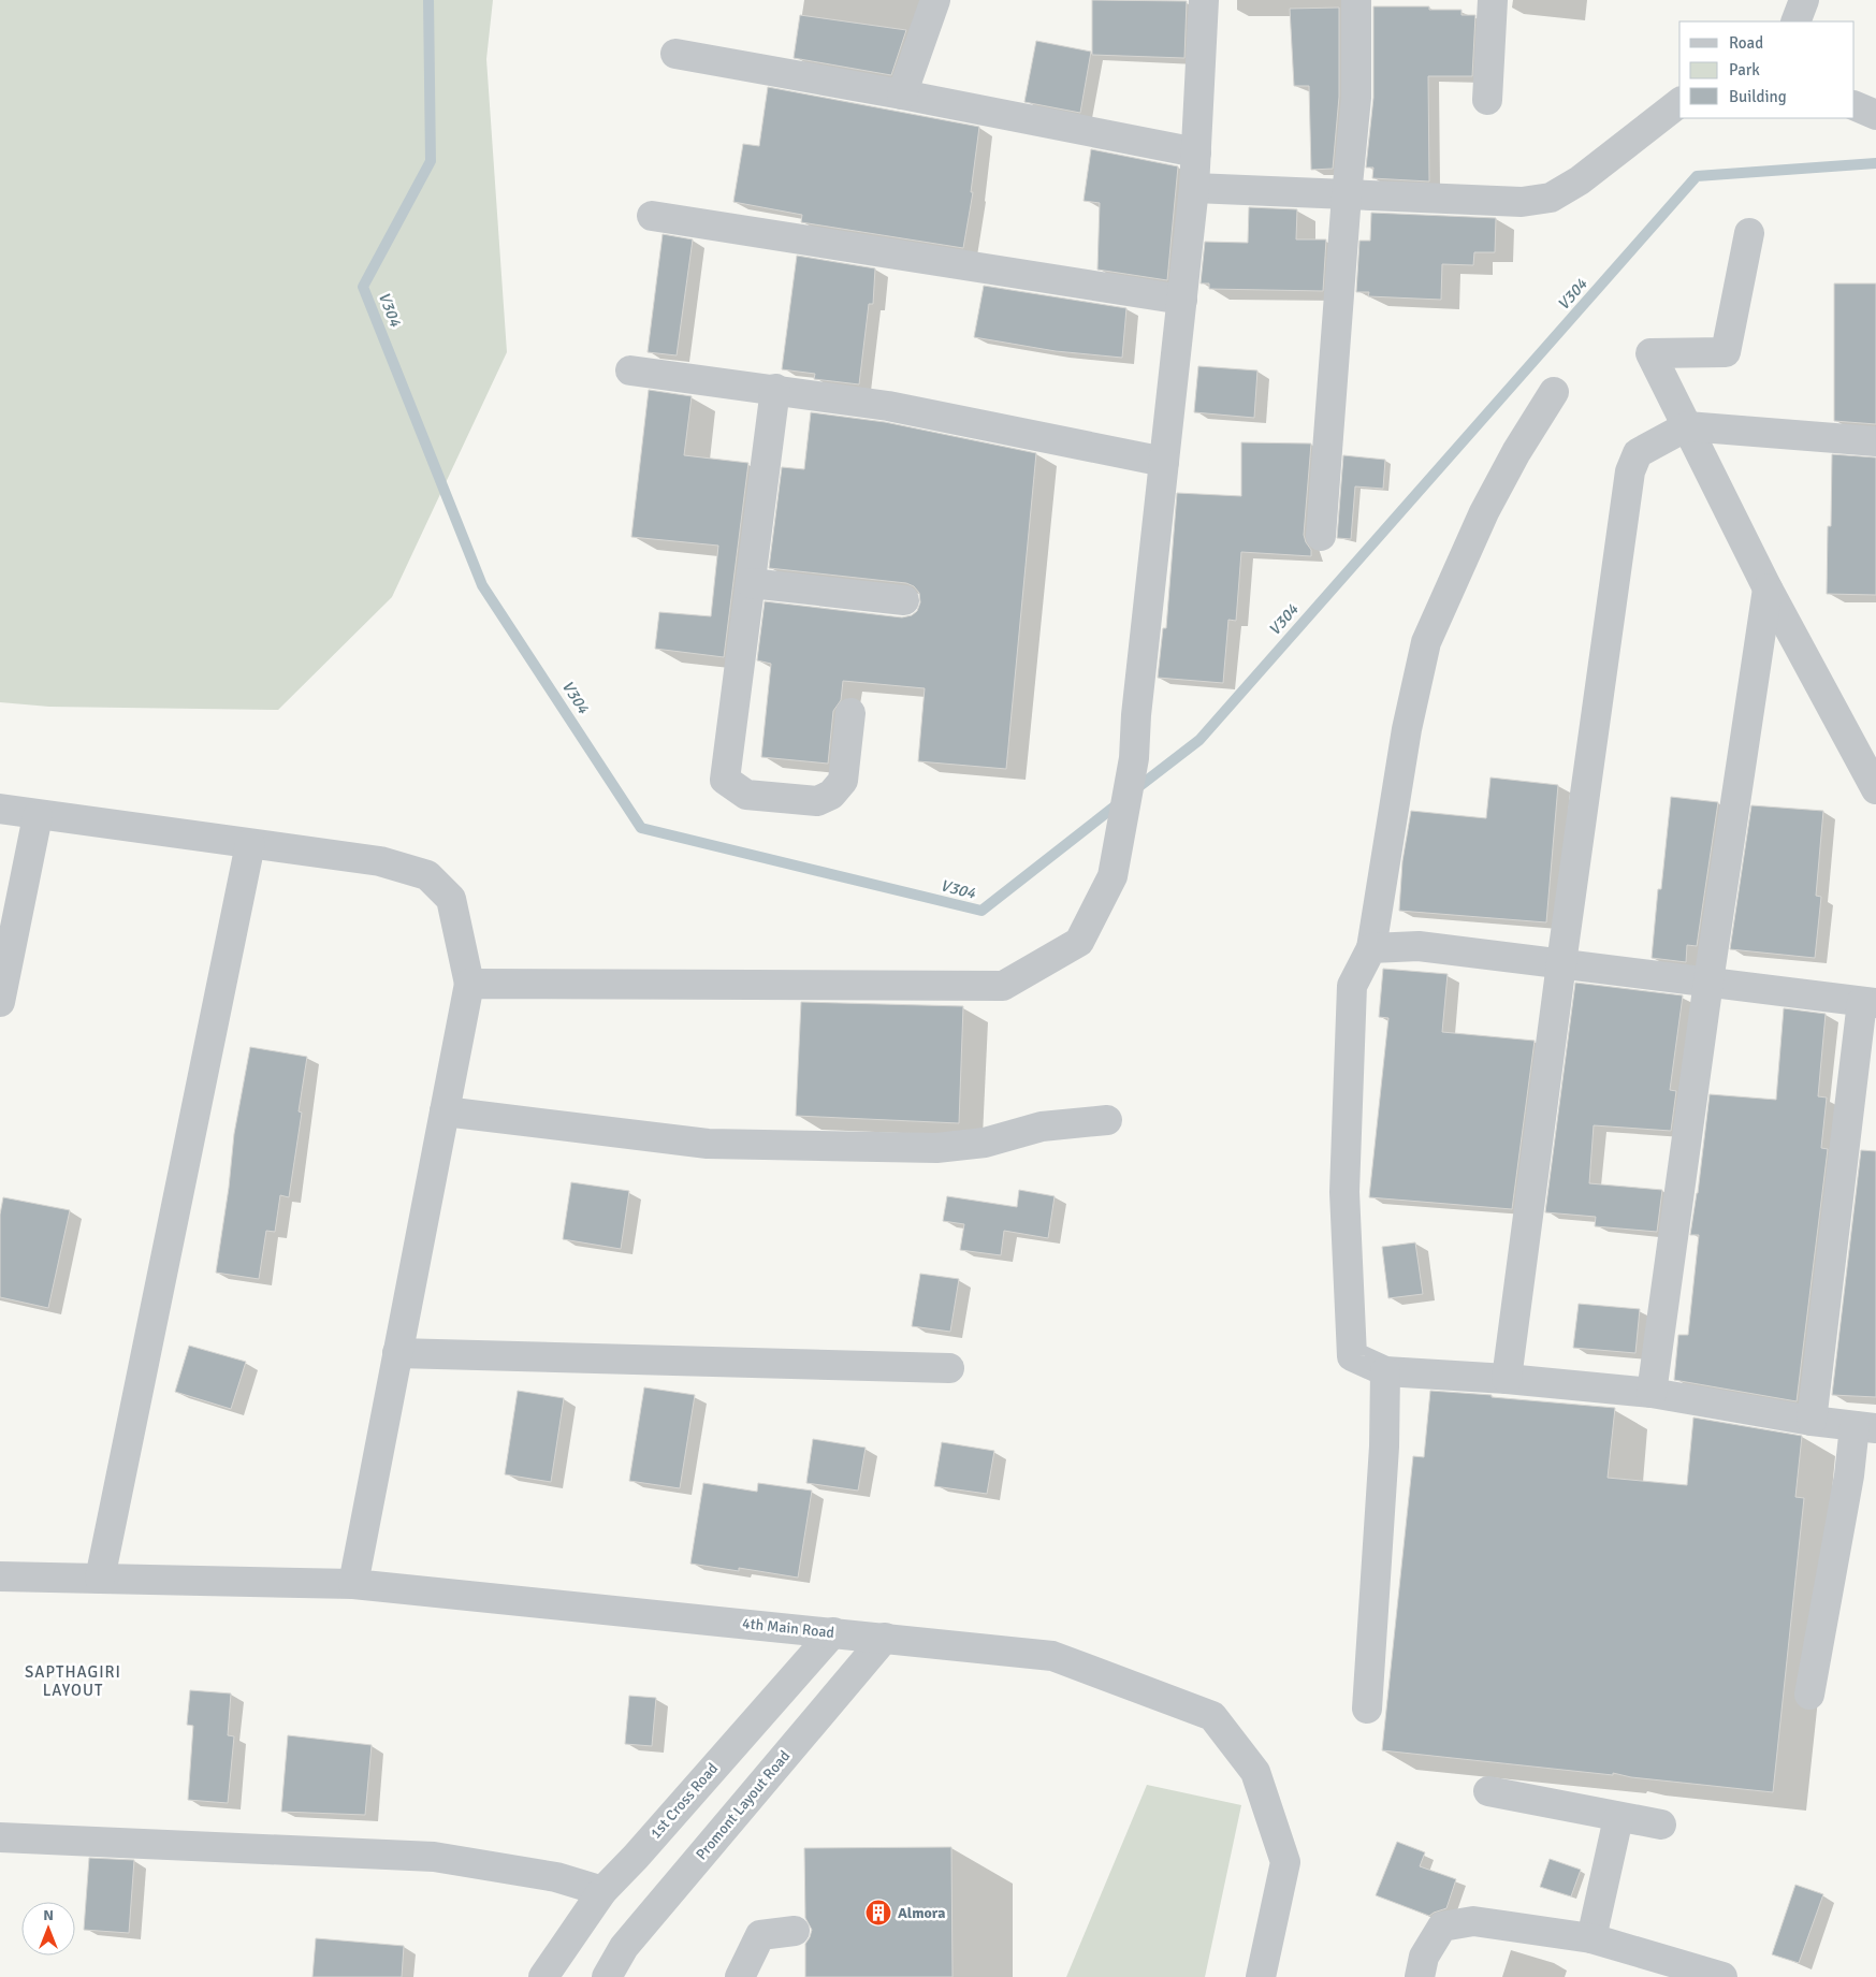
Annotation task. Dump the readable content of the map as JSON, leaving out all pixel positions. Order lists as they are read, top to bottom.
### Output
{
  "streets": {
    "street": ["4th Main Road", "1st Cross Road", "Promont Layout Road"]
  },
  "crossings": [
    ["4th Main Road", "1st Cross Road"],
    ["4th Main Road", "Promont Layout Road"]
  ],
  "districts": ["SAPTHAGIRI LAYOUT"],
  "water": ["V304"],
  "places": {
    "building": ["Almora"]
  },
  "legend": ["Road", "Park", "Building"],
  "north": "top"
}
